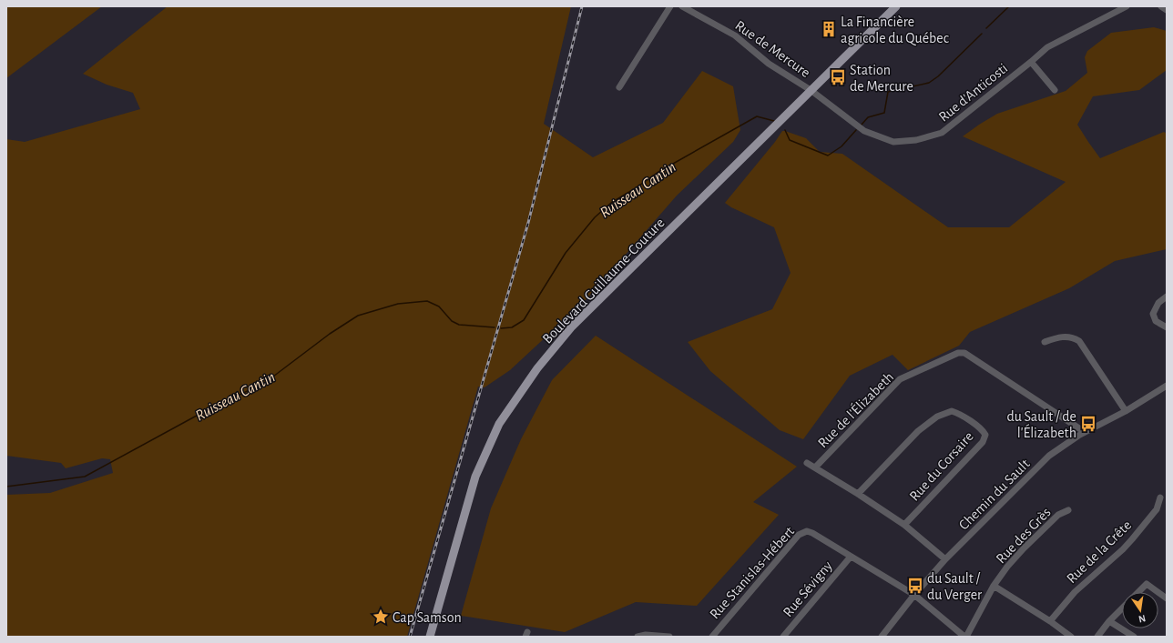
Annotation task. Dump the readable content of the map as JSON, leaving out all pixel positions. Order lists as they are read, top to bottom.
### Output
{
  "streets": {
    "main road": ["Boulevard Guillaume-Couture"],
    "street": [
      "Rue de Mercure",
      "Rue d'Anticosti",
      "Rue de l'Élizabeth",
      "Rue du Corsaire",
      "Chemin du Sault",
      "Rue des Grès",
      "Rue de la Crête",
      "Rue Stanislas-Hébert",
      "Rue Sévigny"
    ]
  },
  "crossings": [
    ["Rue de Mercure", "Rue d'Anticosti"],
    ["Rue de Mercure", "Boulevard Guillaume-Couture"],
    ["Rue d'Anticosti", "Boulevard Guillaume-Couture"],
    ["Rue de l'Élizabeth", "Chemin du Sault"],
    ["Chemin du Sault", "Rue Stanislas-Hébert"],
    ["Rue des Grès", "Rue Stanislas-Hébert"],
    ["Rue Stanislas-Hébert", "Rue Sévigny"]
  ],
  "water": ["Ruisseau Cantin"],
  "places": {
    "building": ["La Financière agricole du Québec"],
    "bus stop": ["Station de Mercure", "du Sault / de l'Élizabeth", "du Sault / du Verger"],
    "place": ["Cap Samson"]
  },
  "north": "bottom"
}
